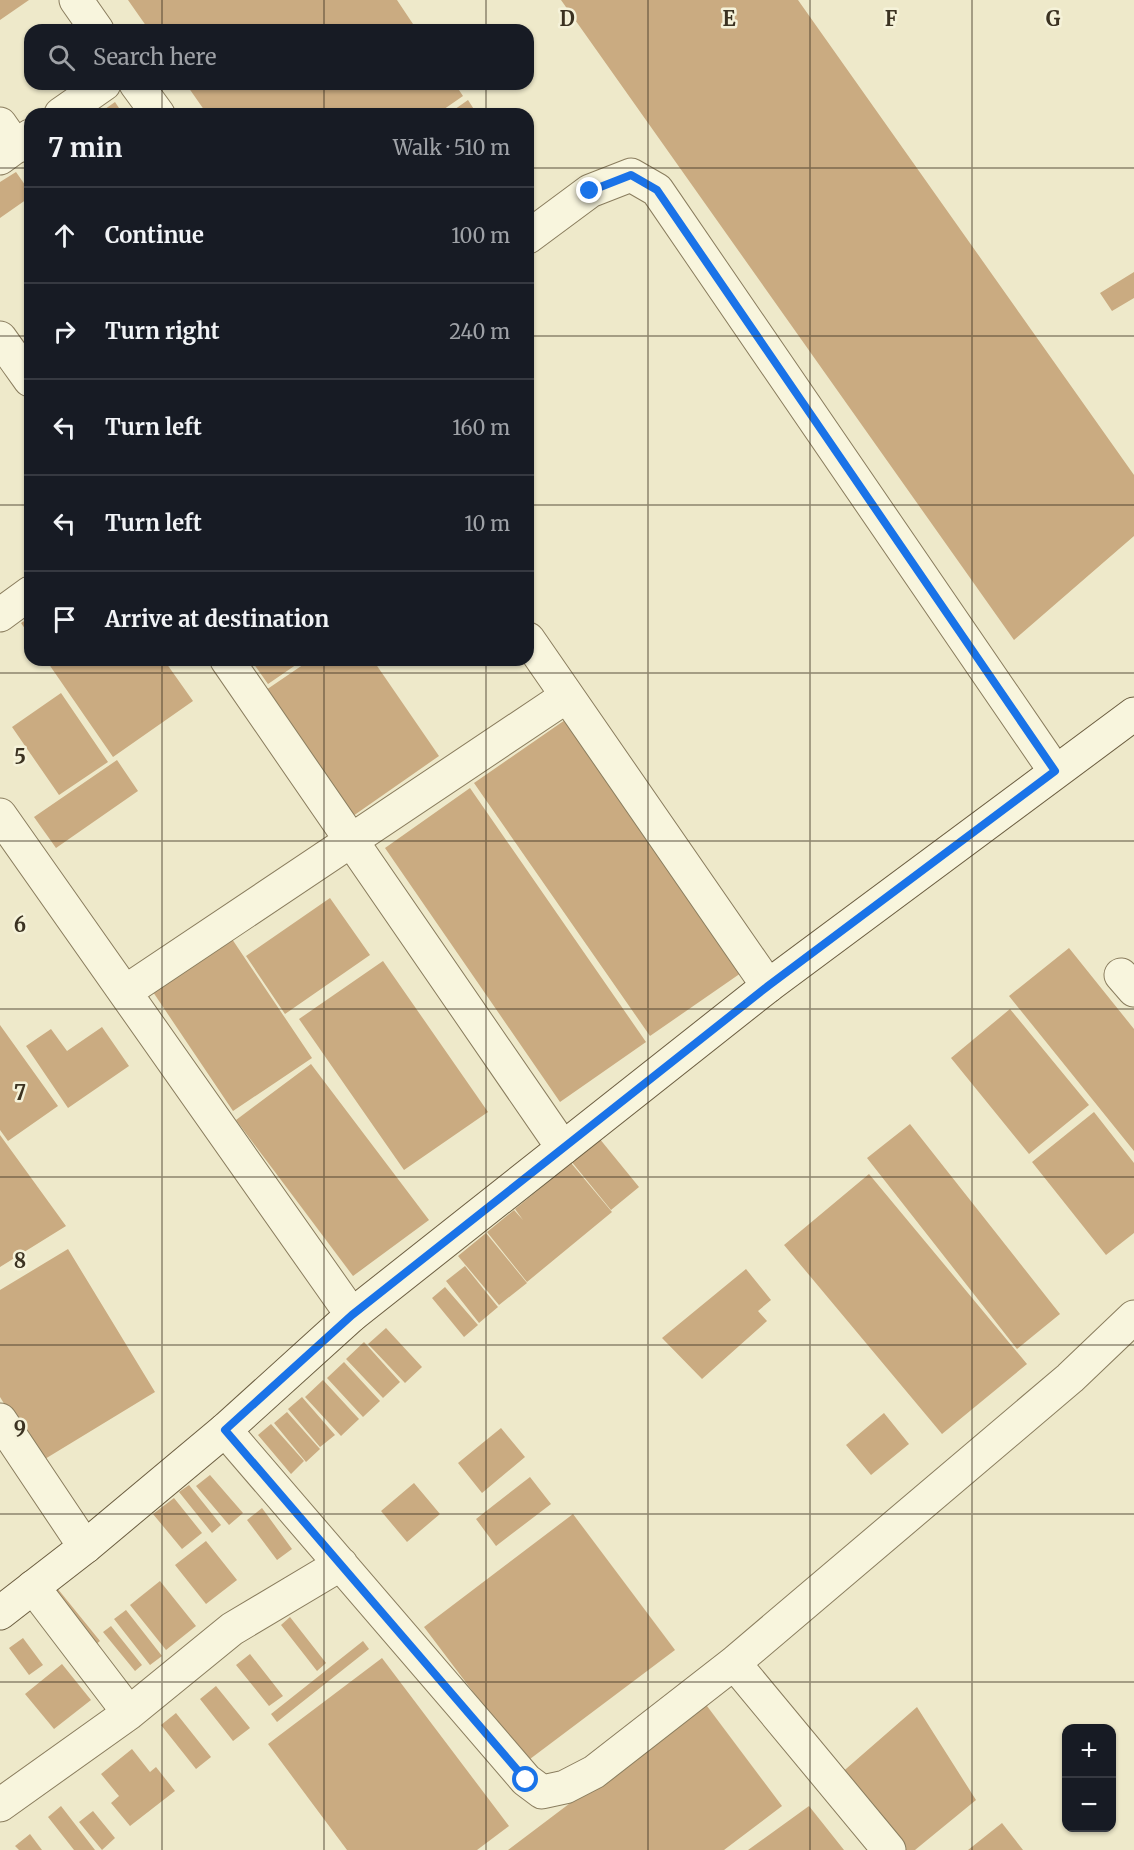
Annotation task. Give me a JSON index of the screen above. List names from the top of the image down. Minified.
{"page":{"search":"Search here","heading":["7 min","Walk · 510 m"],"list":[["Continue","100 m"],["Turn right","240 m"],["Turn left","160 m"],["Turn left","10 m"],"Arrive at destination"],"map_buttons":["+","−"]},"grid":{"columns":["D","E","F","G"],"rows":["5","6","7","8","9"]}}
